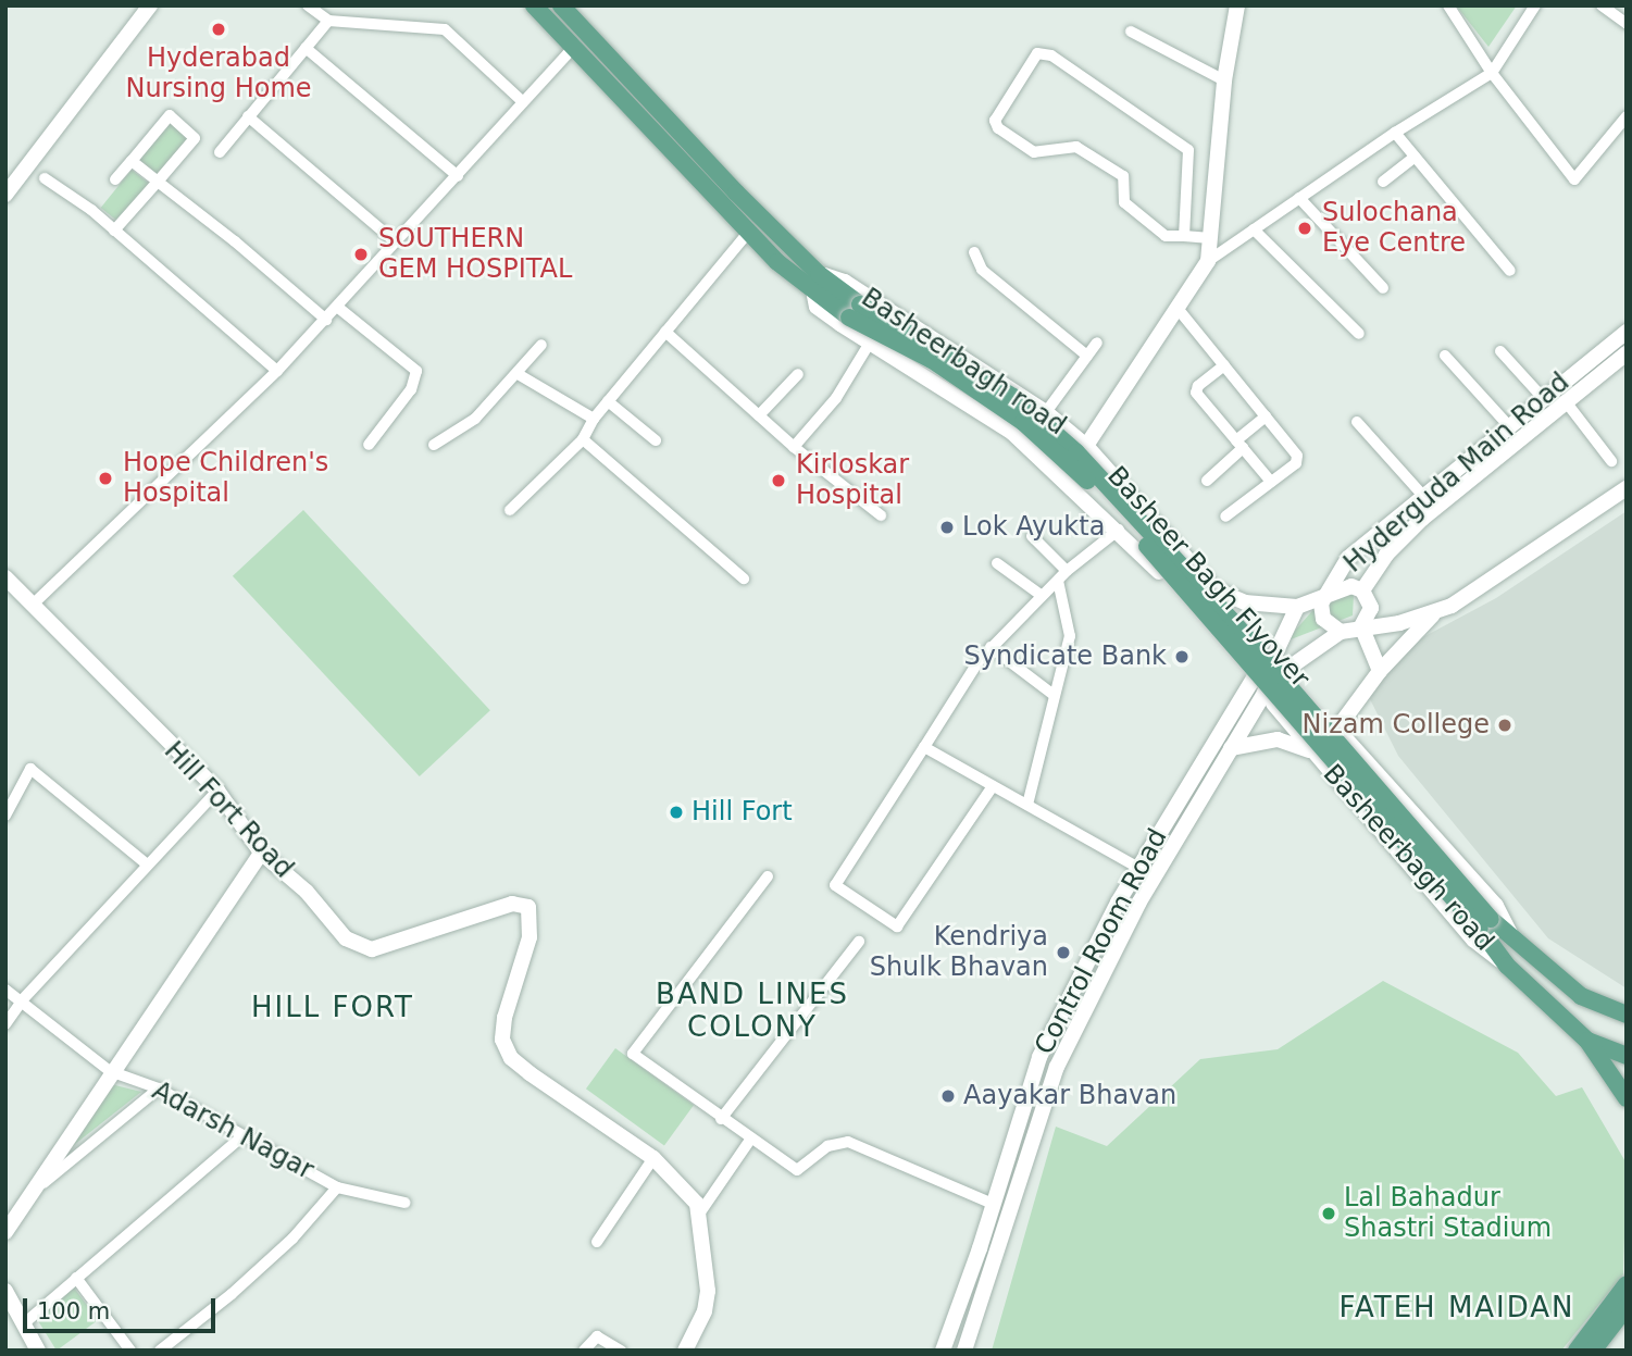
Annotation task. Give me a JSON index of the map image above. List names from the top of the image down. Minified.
{"streets":{"main road":["Basheerbagh road","Hyderguda Main Road","Basheer Bagh Flyover","Hill Fort Road","Control Room Road"],"street":["Adarsh Nagar"]},"crossings":[["Basheerbagh road","Basheer Bagh Flyover"],["Basheerbagh road","Control Room Road"],["Hyderguda Main Road","Control Room Road"]],"districts":["BAND LINES COLONY","HILL FORT","FATEH MAIDAN"],"places":["Hyderabad Nursing Home","Sulochana Eye Centre","SOUTHERN GEM HOSPITAL","Hope Children's Hospital","Kirloskar Hospital","Lok Ayukta","Syndicate Bank","Nizam College","Hill Fort","Kendriya Shulk Bhavan","Aayakar Bhavan","Lal Bahadur Shastri Stadium"],"scale_bar":"100 m"}
